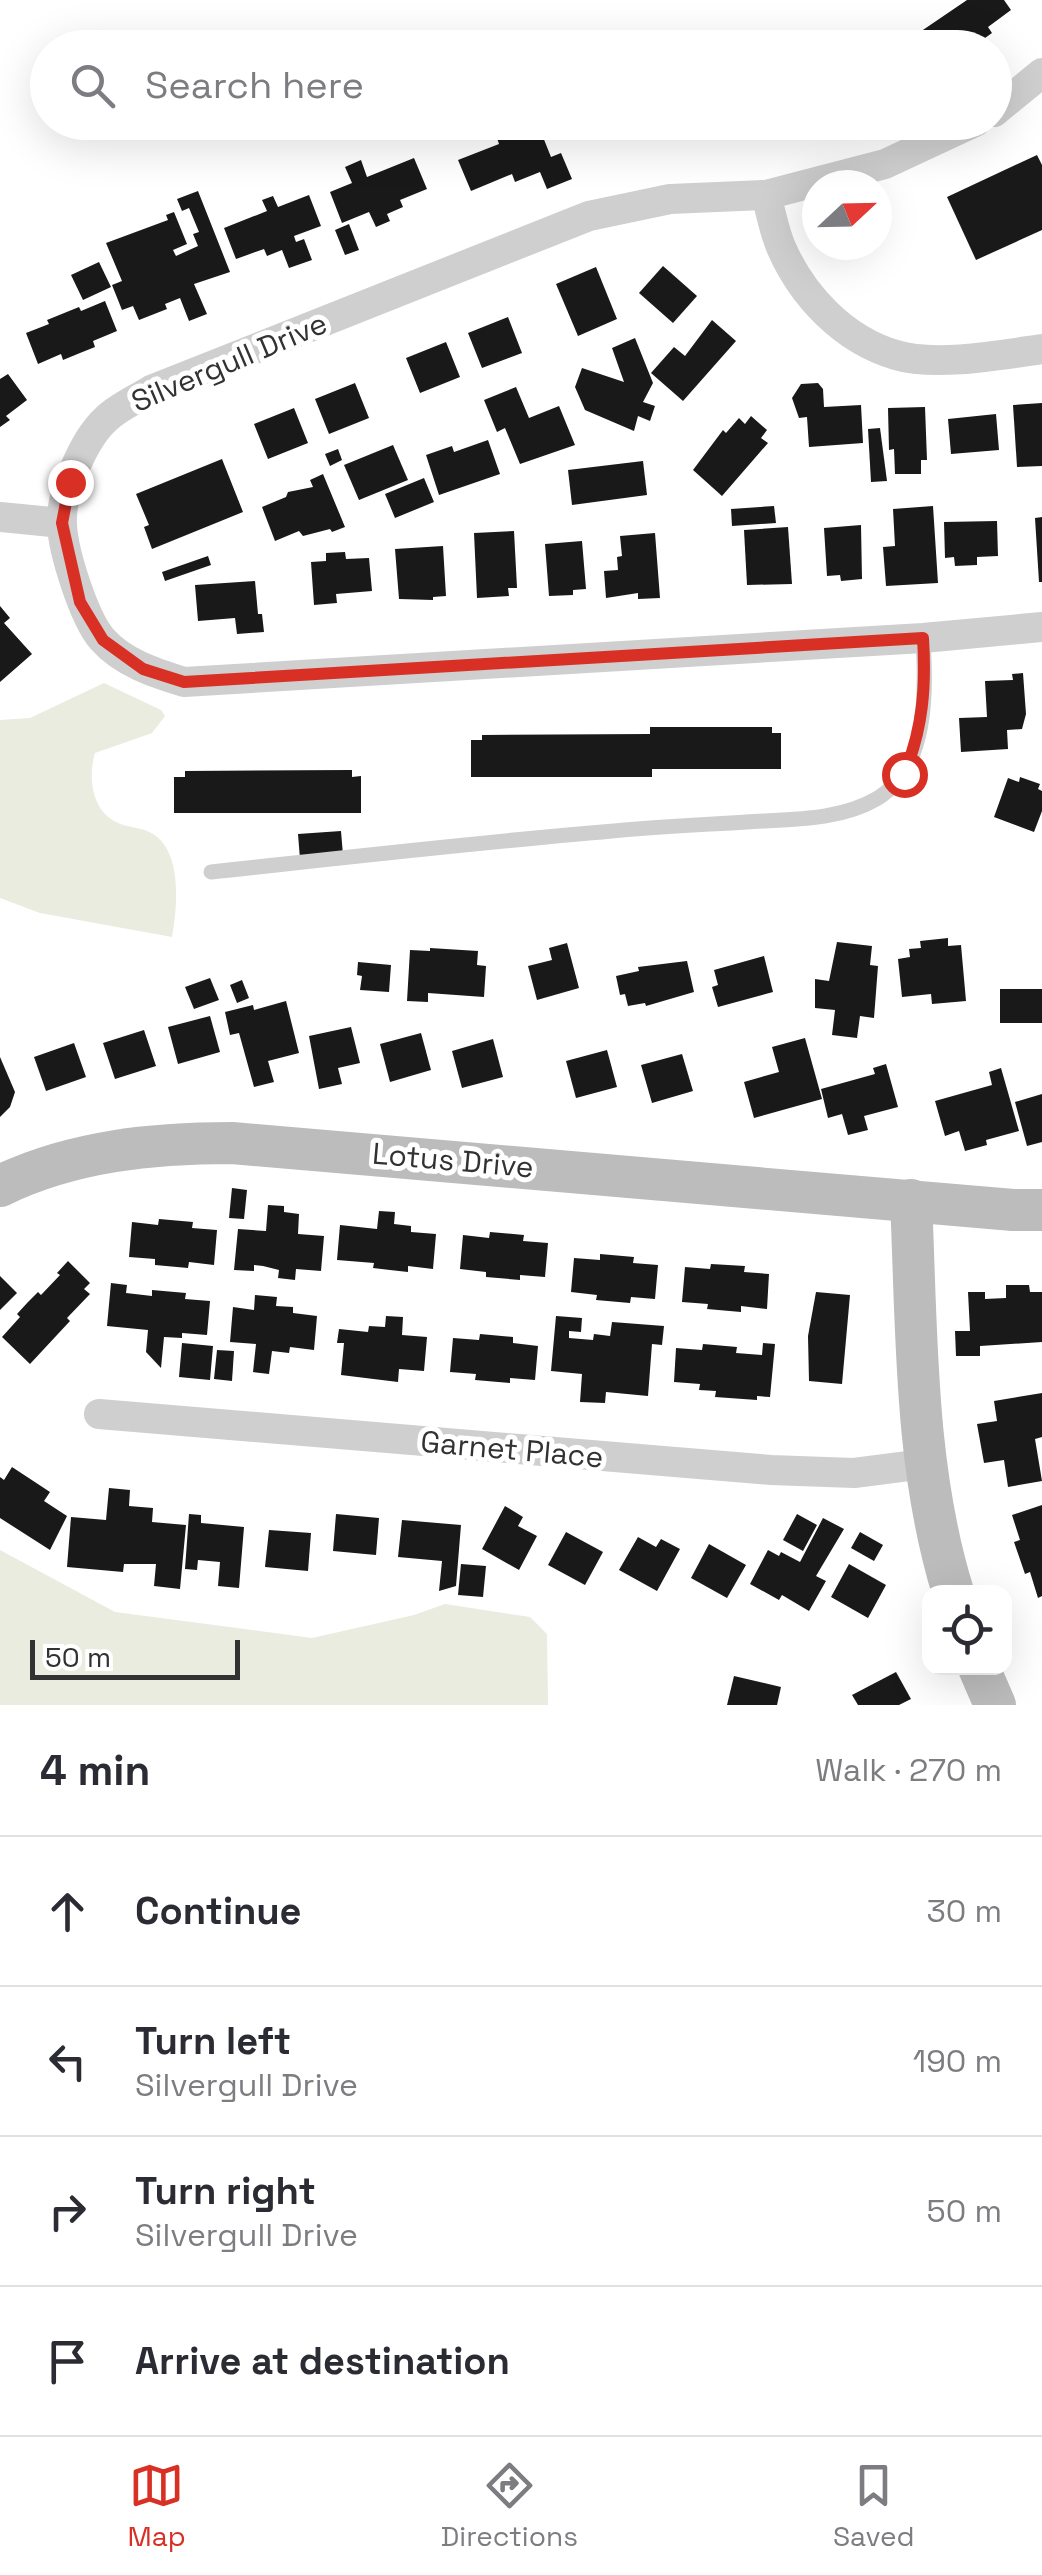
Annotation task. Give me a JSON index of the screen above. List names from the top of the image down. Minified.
{"streets":{"street":["Silvergull Drive","Lotus Drive","Garnet Place"]},"scale_bar":"50 m","north":"right","page":{"search":"Search here","scale":"50 m","heading":["4 min","Walk · 270 m"],"list":[["Continue","30 m"],["Turn left","Silvergull Drive","190 m"],["Turn right","Silvergull Drive","50 m"],"Arrive at destination"],"nav":["Map","Directions","Saved"]}}
